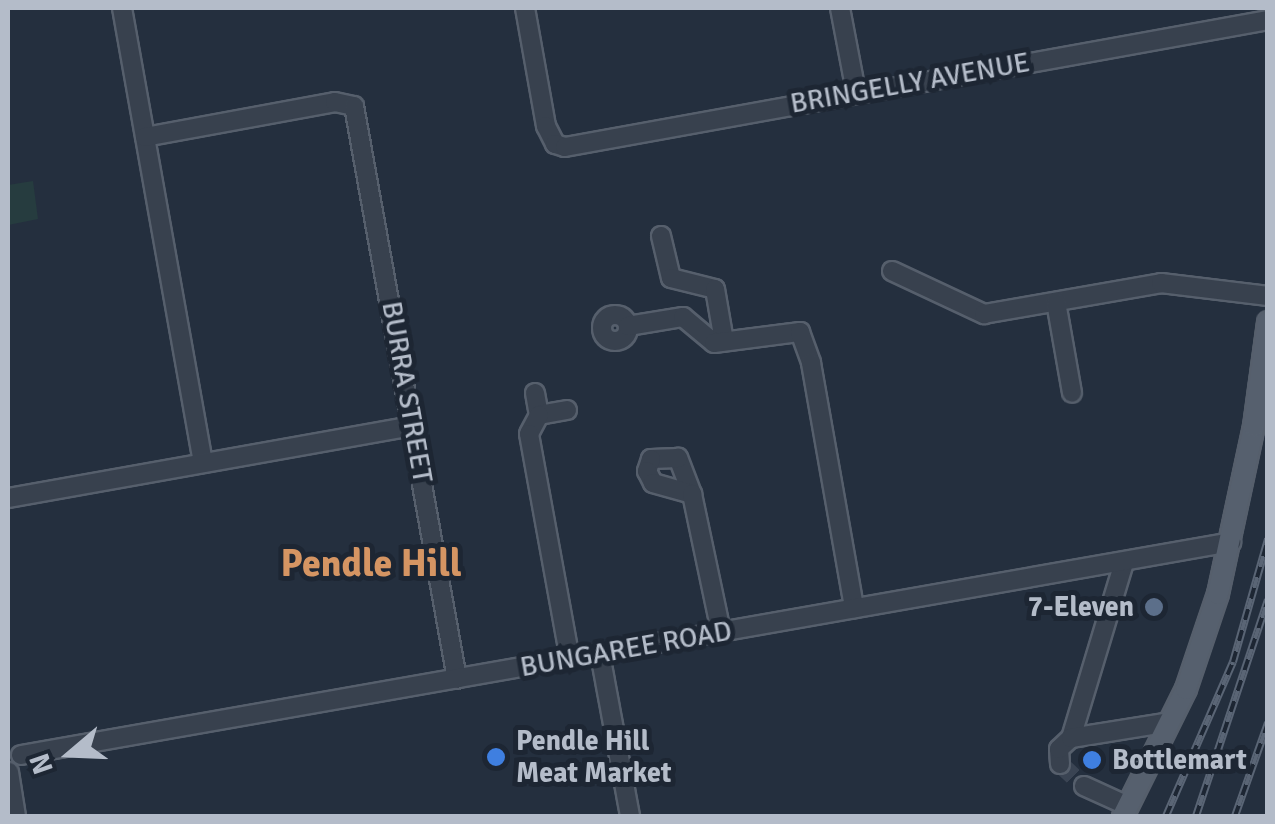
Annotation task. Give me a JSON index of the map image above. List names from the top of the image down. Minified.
{"streets":{"street":["BRINGELLY AVENUE","BURRA STREET","BUNGAREE ROAD"]},"crossings":[["BURRA STREET","BUNGAREE ROAD"]],"districts":["Pendle Hill"],"places":["7-Eleven","Pendle Hill Meat Market","Bottlemart"],"north":"left"}
